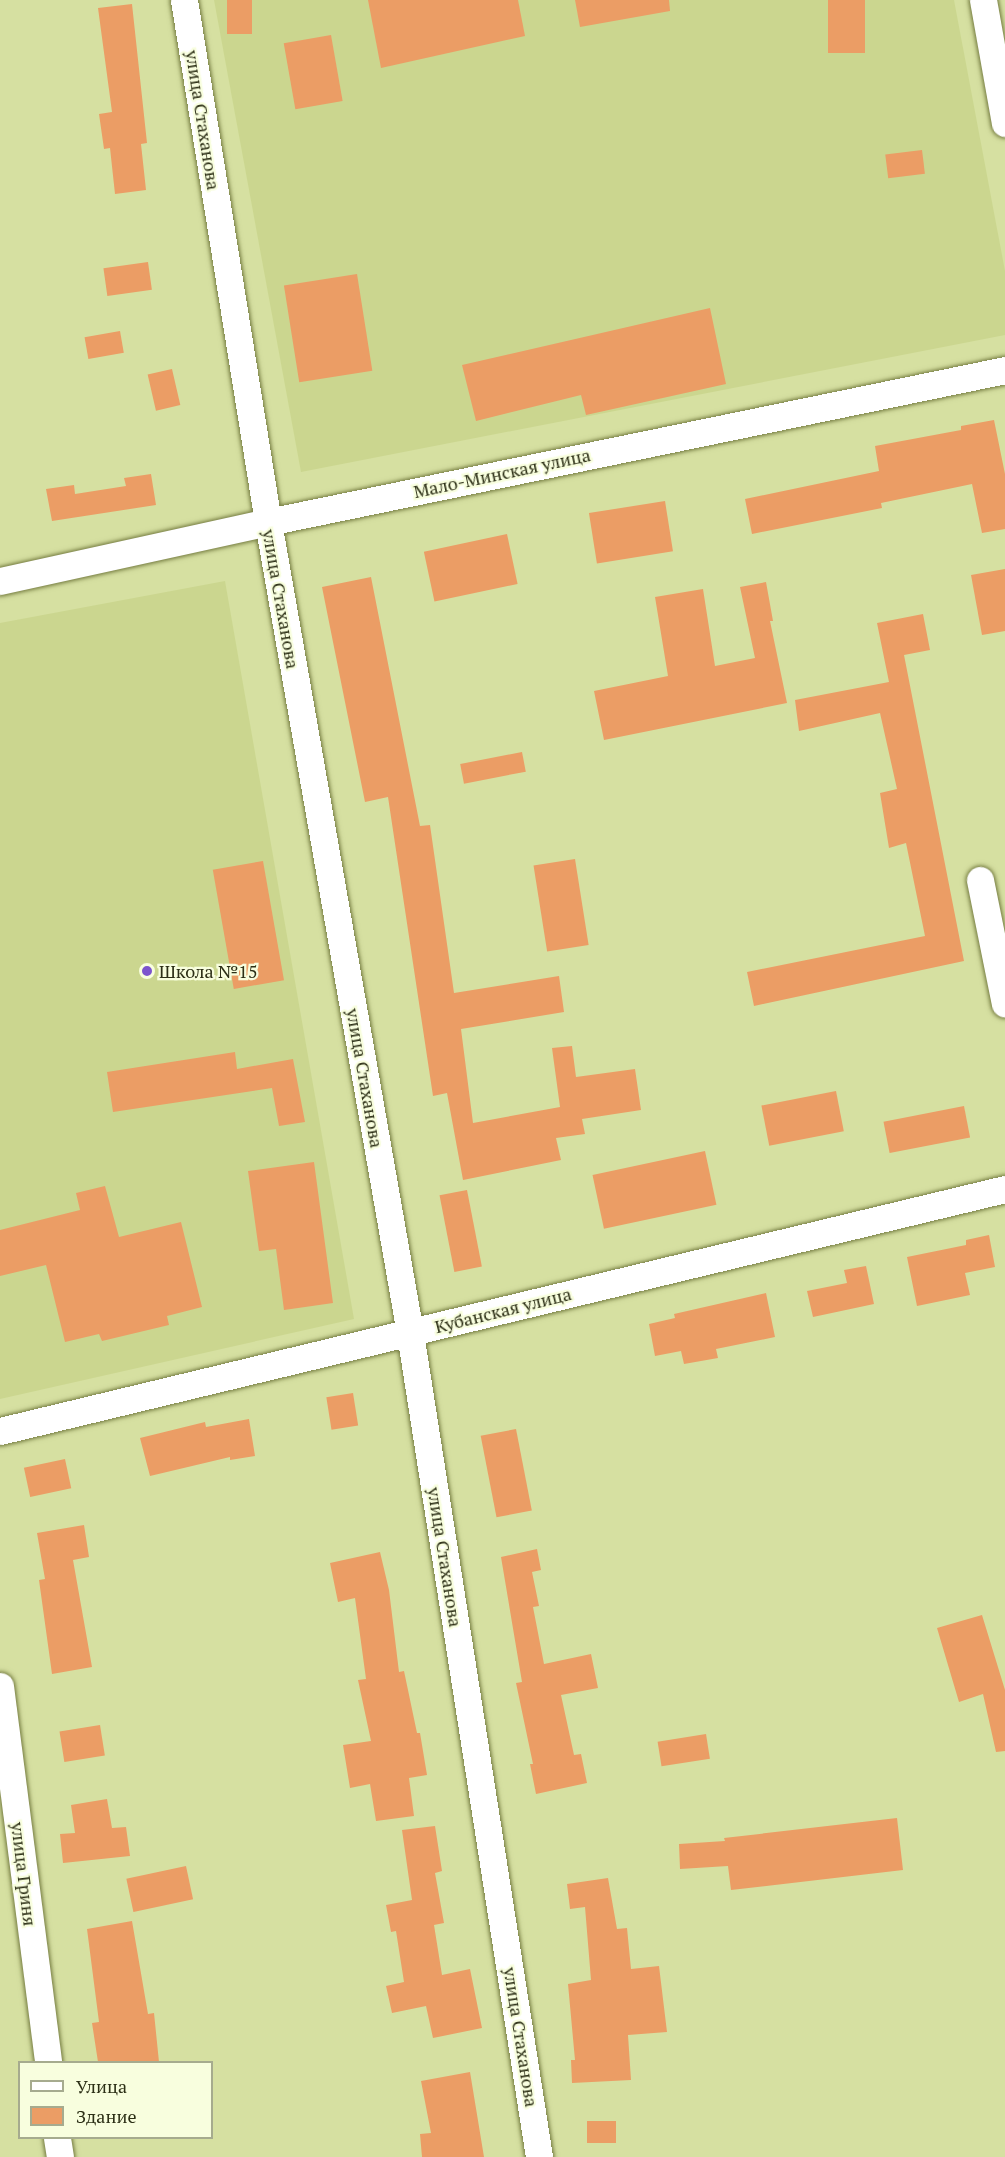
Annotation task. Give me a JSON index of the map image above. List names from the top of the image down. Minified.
{"streets":{"street":["улица Стаханова","Мало-Минская улица","Кубанская улица","улица Гриня"]},"crossings":[["улица Стаханова","Мало-Минская улица"],["улица Стаханова","Кубанская улица"]],"places":["Школа №15"],"legend":["Улица","Здание"]}
